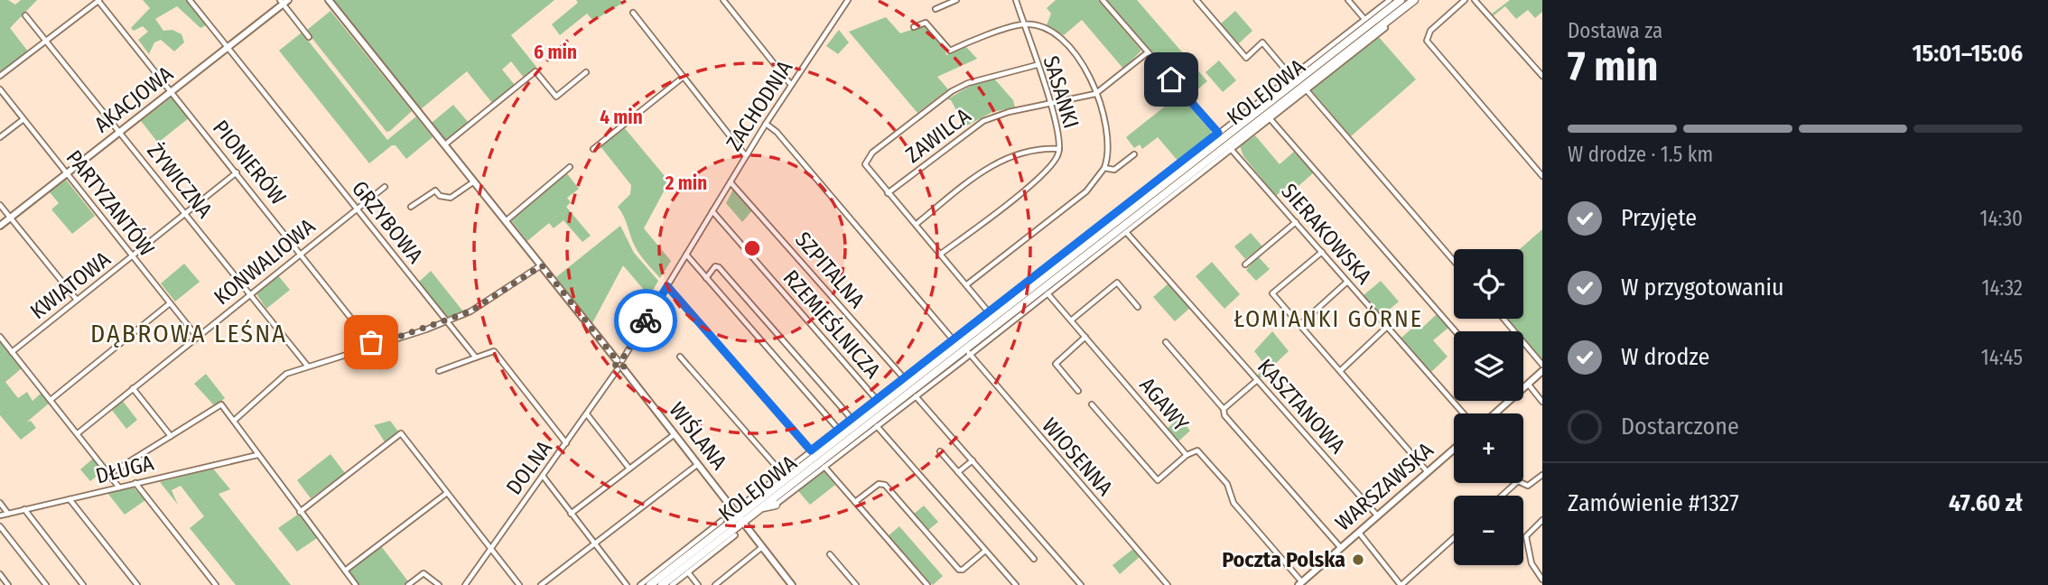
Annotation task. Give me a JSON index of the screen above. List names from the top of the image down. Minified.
{"streets":{"highway":["KOLEJOWA"],"street":["SASANKI","AKACJOWA","ZACHODNIA","ZAWILCA","PIONIERÓW","ŻYWICZNA","PARTYZANTÓW","GRZYBOWA","SIERAKOWSKA","KONWALIOWA","SZPITALNA","KWIATOWA","RZEMIEŚLNICZA","AGAWY","KASZTANOWA","WIŚLANA","WIOSENNA","DOLNA","DŁUGA","WARSZAWSKA"]},"crossings":[["SASANKI","ZAWILCA"],["KOLEJOWA","SIERAKOWSKA"],["KOLEJOWA","SZPITALNA"],["KOLEJOWA","RZEMIEŚLNICZA"],["KOLEJOWA","AGAWY"],["KOLEJOWA","KASZTANOWA"],["KOLEJOWA","WIŚLANA"],["KOLEJOWA","WIOSENNA"],["AKACJOWA","PIONIERÓW"],["AKACJOWA","ŻYWICZNA"],["AKACJOWA","PARTYZANTÓW"],["AKACJOWA","GRZYBOWA"],["ZACHODNIA","SZPITALNA"],["ZACHODNIA","RZEMIEŚLNICZA"],["PIONIERÓW","KONWALIOWA"],["PIONIERÓW","KWIATOWA"],["ŻYWICZNA","KONWALIOWA"],["ŻYWICZNA","KWIATOWA"],["PARTYZANTÓW","KONWALIOWA"],["PARTYZANTÓW","KWIATOWA"],["GRZYBOWA","KONWALIOWA"],["AGAWY","WARSZAWSKA"],["KASZTANOWA","WARSZAWSKA"],["WIŚLANA","DOLNA"]],"districts":["ŁOMIANKI GÓRNE","DĄBROWA LEŚNA"],"places":["Poczta Polska"],"page":{"heading":["7 min","Dostawa za","15:01–15:06"],"panel":["Zamówienie #1327","47.60 zł"],"bar":"W drodze · 1.5 km","list":[["Przyjęte","14:30"],["W przygotowaniu","14:32"],["W drodze","14:45"],"Dostarczone"],"map_buttons":["+","−"]},"rings":["6 min","4 min","2 min"]}
